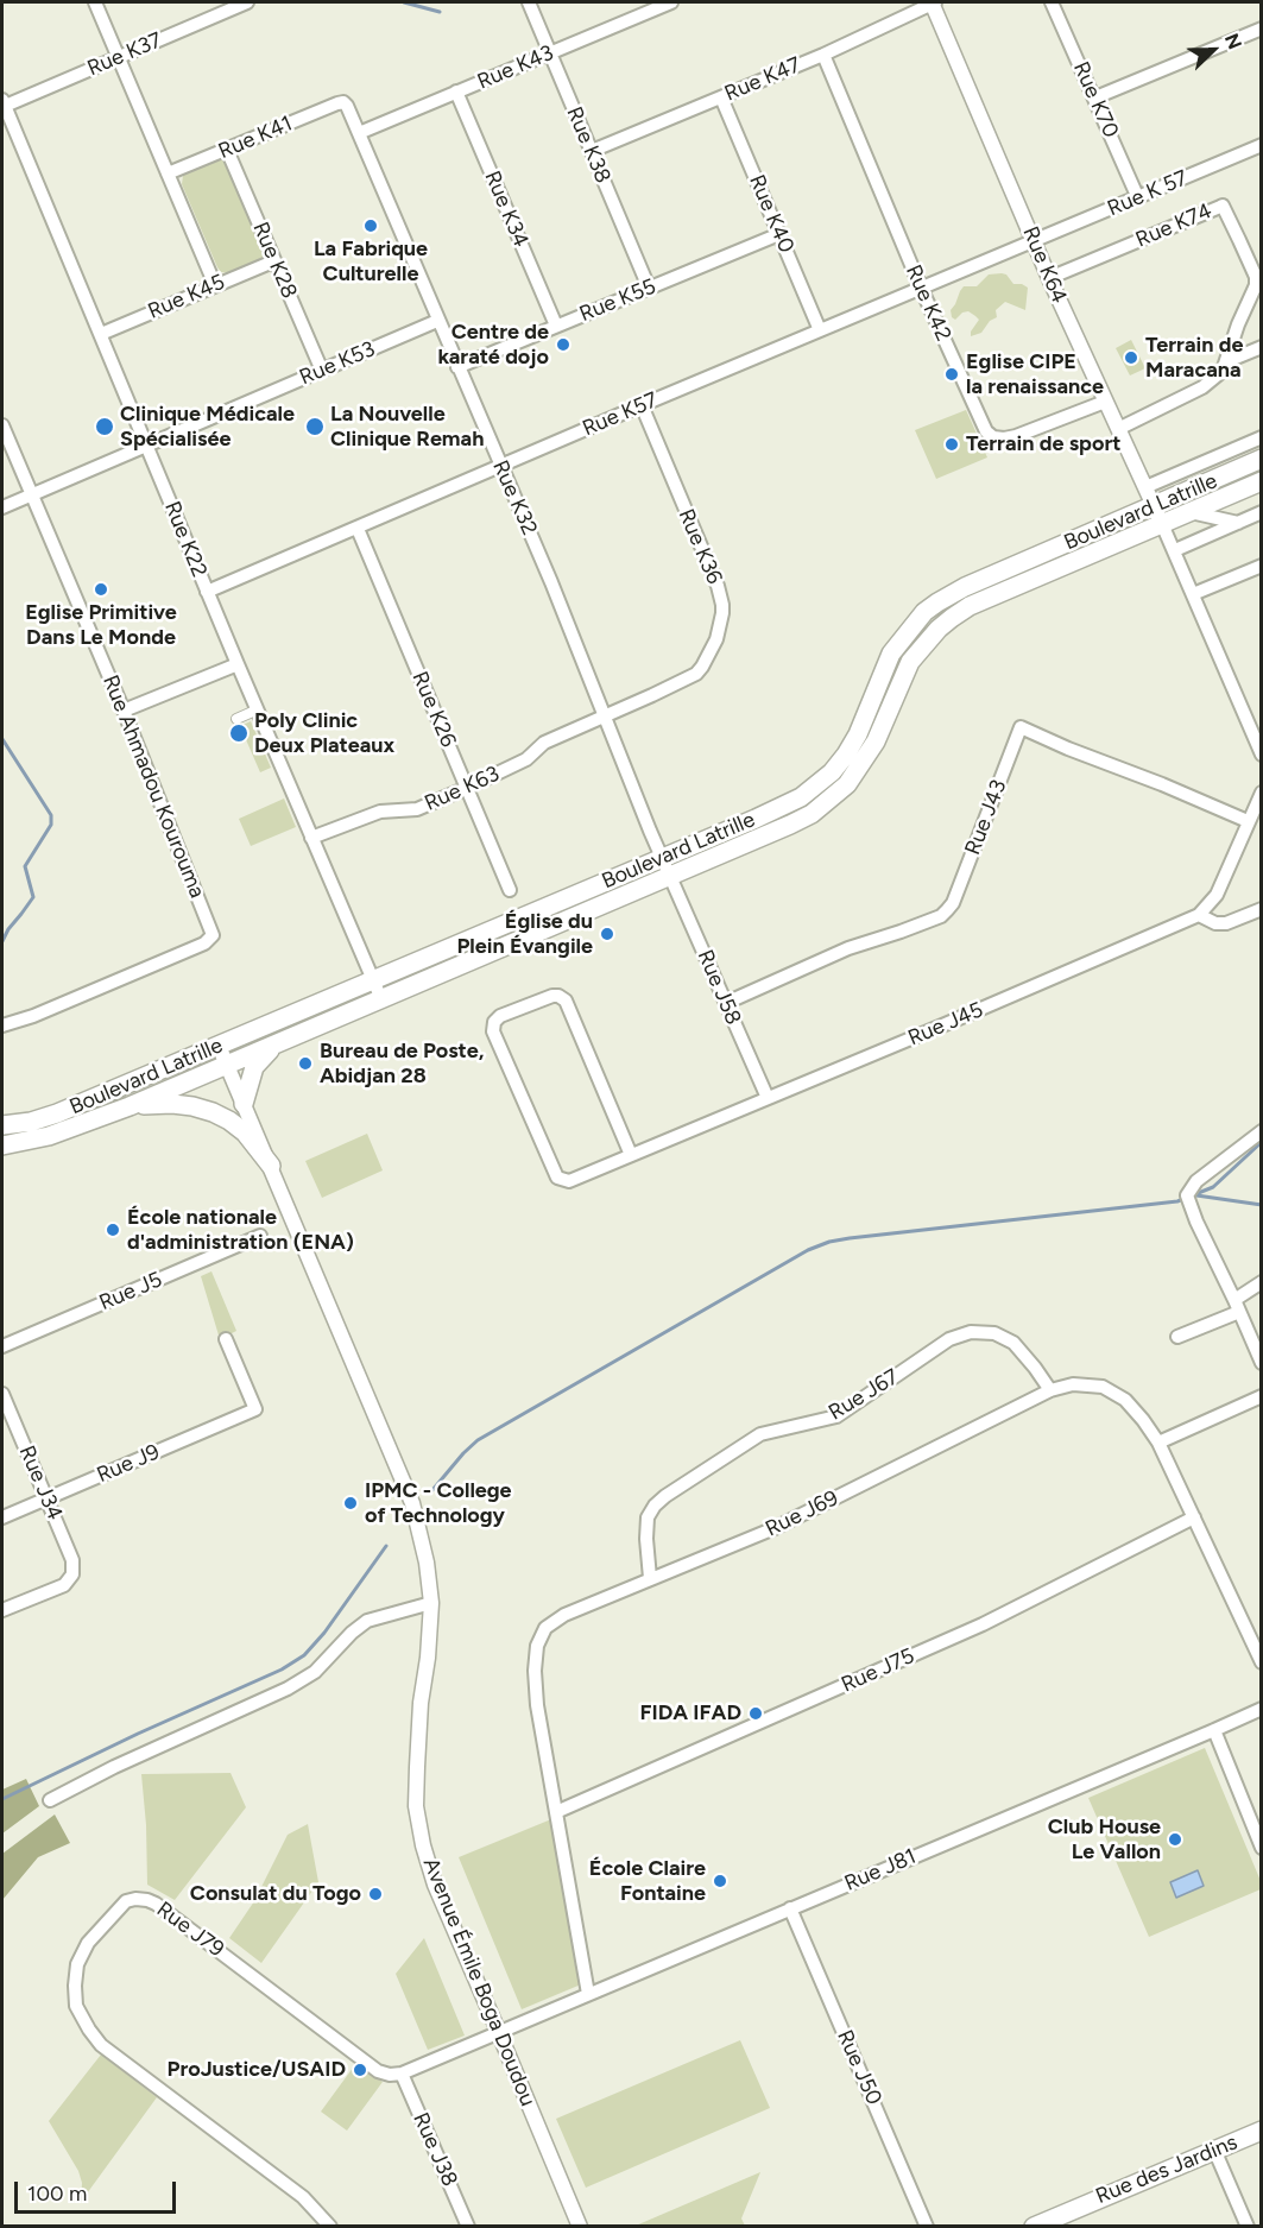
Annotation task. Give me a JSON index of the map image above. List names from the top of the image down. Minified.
{"streets":{"main road":["Boulevard Latrille","Rue des Jardins"],"street":["Rue K37","Rue K43","Rue K47","Rue K70","Rue K41","Rue K38","Rue K 57","Rue K34","Rue K40","Rue K74","Rue K28","Rue K64","Rue K45","Rue K55","Rue K42","Rue K53","Rue K57","Rue K32","Rue K22","Rue K36","Rue K26","Rue Ahmadou Kourouma","Rue K63","Rue J43","Rue J58","Rue J45","Rue J5","Rue J67","Rue J9","Rue J34","Rue J69","Rue J75","Rue J81","Rue J79","Avenue Émile Boga Doudou","Rue J50","Rue J38"]},"crossings":[["Rue K37","Rue K22"],["Rue K43","Rue K38"],["Rue K43","Rue K34"],["Rue K43","Rue K32"],["Rue K47","Rue K38"],["Rue K47","Rue K40"],["Rue K47","Rue K64"],["Rue K47","Rue K42"],["Rue K70","Rue K 57"],["Rue K41","Rue K28"],["Rue K41","Rue K32"],["Rue K38","Rue K55"],["Rue K 57","Rue K64"],["Rue K 57","Rue K57"],["Rue K34","Rue K55"],["Rue K40","Rue K55"],["Rue K40","Rue K57"],["Rue K74","Rue K64"],["Rue K28","Rue K45"],["Rue K28","Rue K53"],["Rue K64","Rue K42"],["Rue K64","Rue K57"],["Rue K64","Boulevard Latrille"],["Rue K45","Rue K22"],["Rue K55","Rue K32"],["Rue K42","Rue K57"],["Rue K53","Rue K32"],["Rue K53","Rue K22"],["Rue K53","Rue Ahmadou Kourouma"],["Rue K57","Rue K32"],["Rue K57","Rue K22"],["Rue K57","Rue K36"],["Rue K57","Rue K26"],["Rue K32","Boulevard Latrille"],["Rue K32","Rue K36"],["Rue K32","Rue K63"],["Rue K32","Rue J58"],["Boulevard Latrille","Rue K22"],["Boulevard Latrille","Rue J58"],["Boulevard Latrille","Avenue Émile Boga Doudou"],["Rue K22","Rue K63"],["Rue K36","Rue K63"],["Rue K26","Rue K63"],["Rue J43","Rue J58"],["Rue J58","Rue J45"],["Rue J67","Rue J69"],["Rue J9","Rue J34"],["Rue J69","Rue J75"],["Rue J69","Rue J81"],["Rue J81","Avenue Émile Boga Doudou"],["Rue J81","Rue J50"],["Rue J79","Rue J38"]],"places":["La Fabrique Culturelle","Centre de karaté dojo","Terrain de Maracana","Eglise CIPE la renaissance","Clinique Médicale Spécialisée","La Nouvelle Clinique Remah","Terrain de sport","Eglise Primitive Dans Le Monde","Poly Clinic Deux Plateaux","Église du Plein Évangile","Bureau de Poste, Abidjan 28","École nationale d'administration (ENA)","IPMC - College of Technology","FIDA IFAD","Club House Le Vallon","École Claire Fontaine","Consulat du Togo","ProJustice/USAID"],"scale_bar":"100 m","north":"top right"}
